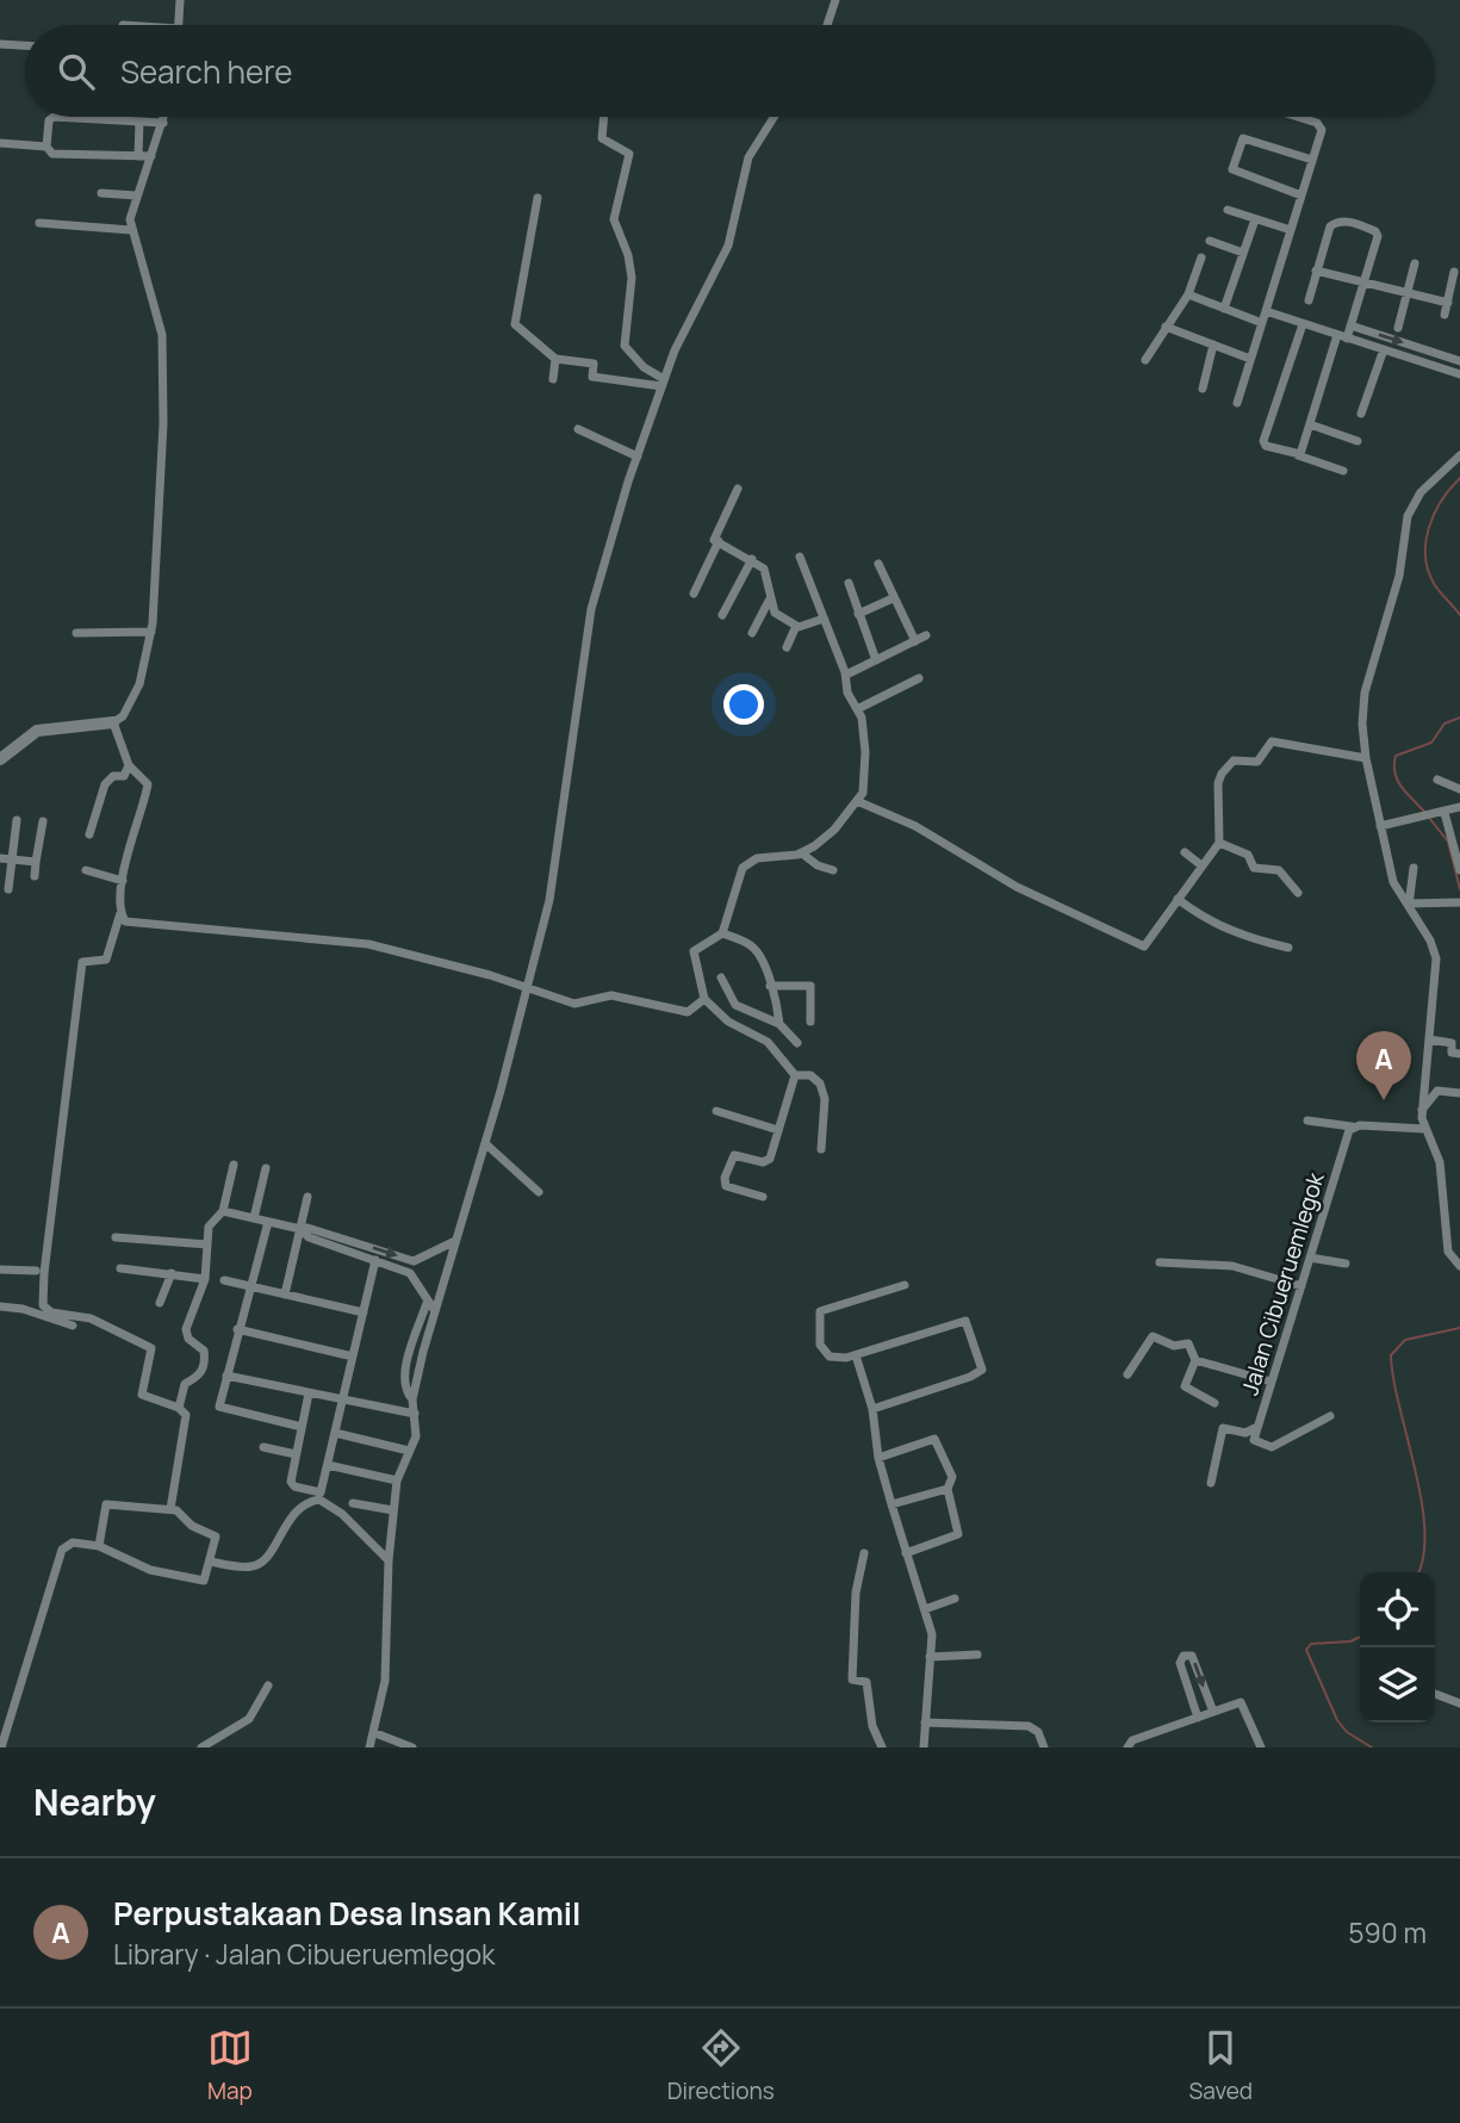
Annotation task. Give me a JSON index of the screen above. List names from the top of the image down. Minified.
{"streets":{"street":["Jalan Cibueruemlegok"]},"page":{"search":"Search here","pins":"A","heading":"Nearby","list":[{"mark":"A","name":"Perpustakaan Desa Insan Kamil","note":"Library · Jalan Cibueruemlegok","value":"590 m"}],"nav":["Map","Directions","Saved"]}}
